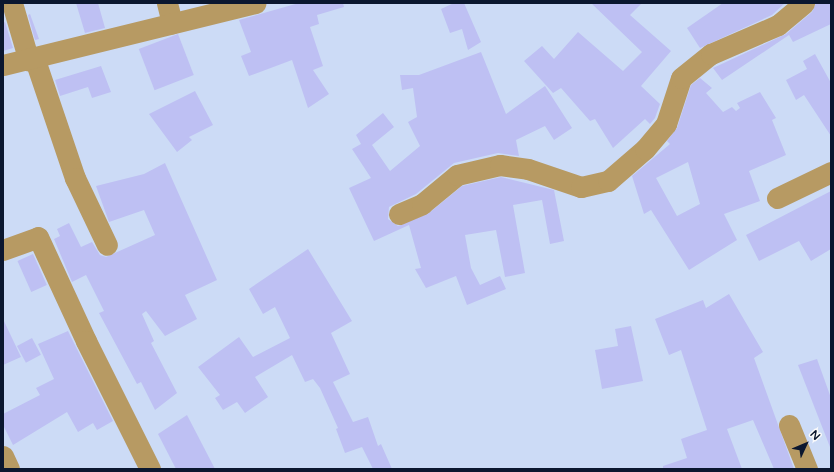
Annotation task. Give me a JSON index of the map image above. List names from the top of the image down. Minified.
{"north":"top right"}
